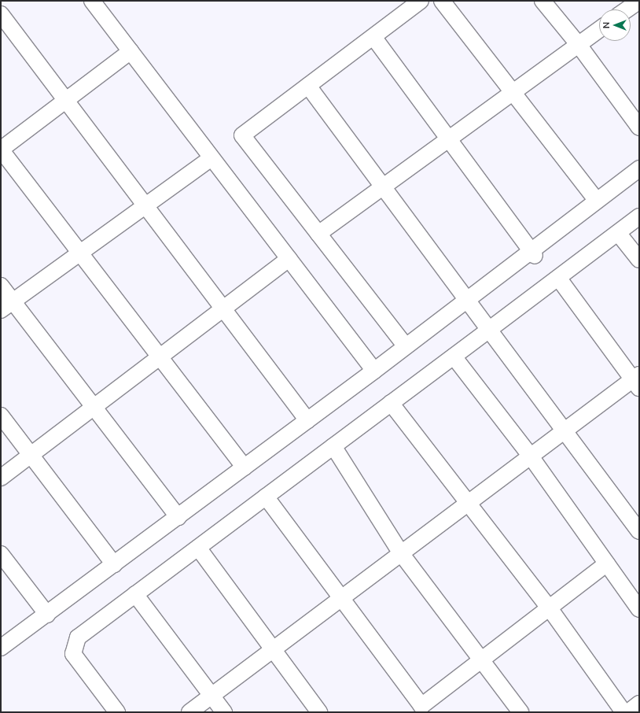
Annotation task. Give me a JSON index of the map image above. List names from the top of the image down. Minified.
{"north":"left"}
